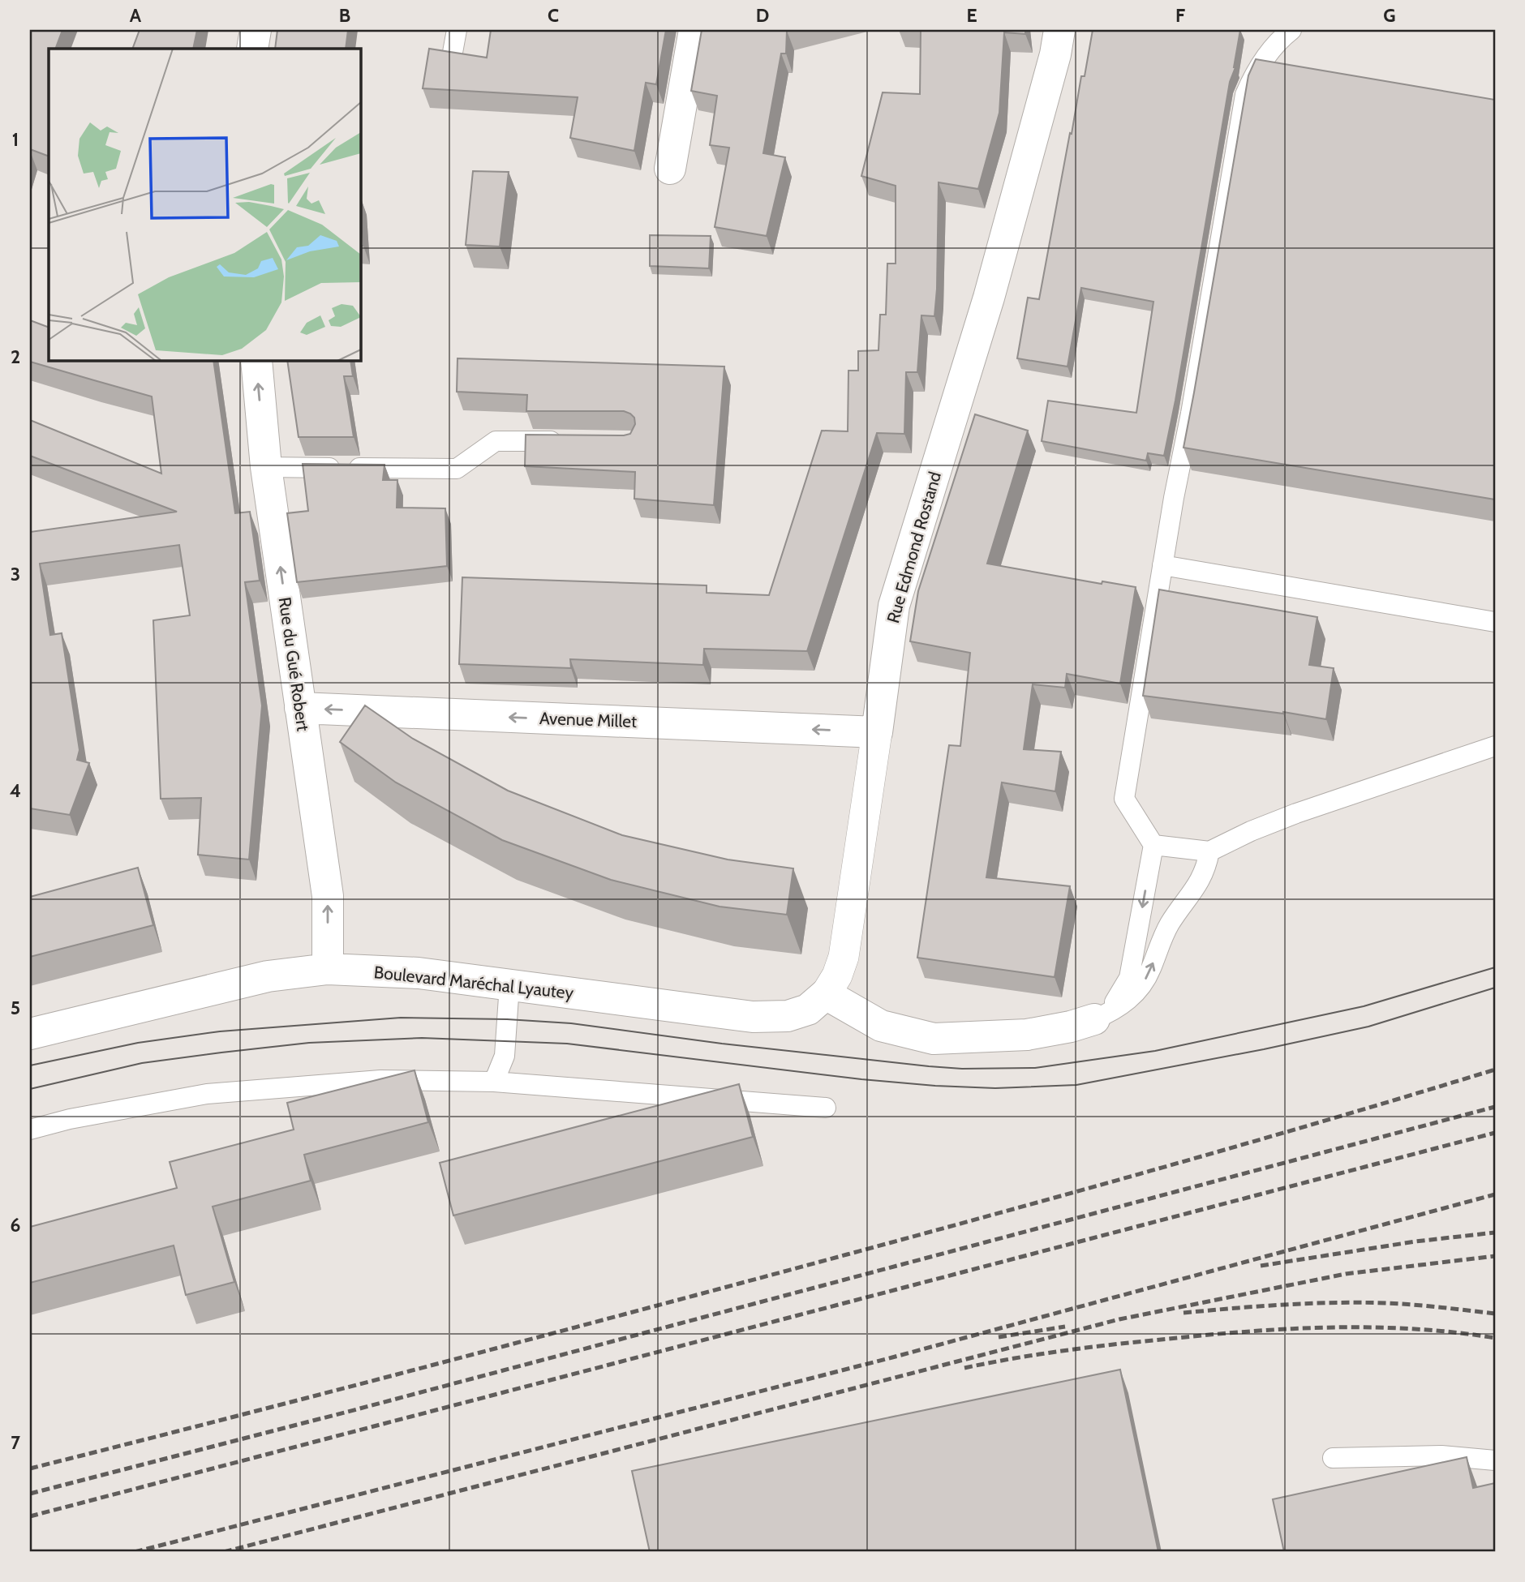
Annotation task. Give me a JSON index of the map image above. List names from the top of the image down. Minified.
{"streets":{"street":["Rue Edmond Rostand","Rue du Gué Robert","Avenue Millet","Boulevard Maréchal Lyautey"]},"crossings":[["Rue Edmond Rostand","Avenue Millet"],["Rue Edmond Rostand","Boulevard Maréchal Lyautey"],["Rue du Gué Robert","Avenue Millet"],["Rue du Gué Robert","Boulevard Maréchal Lyautey"]],"one_way":["Rue du Gué Robert","Avenue Millet"],"grid":{"columns":["A","B","C","D","E","F","G"],"rows":["1","2","3","4","5","6","7"]}}
